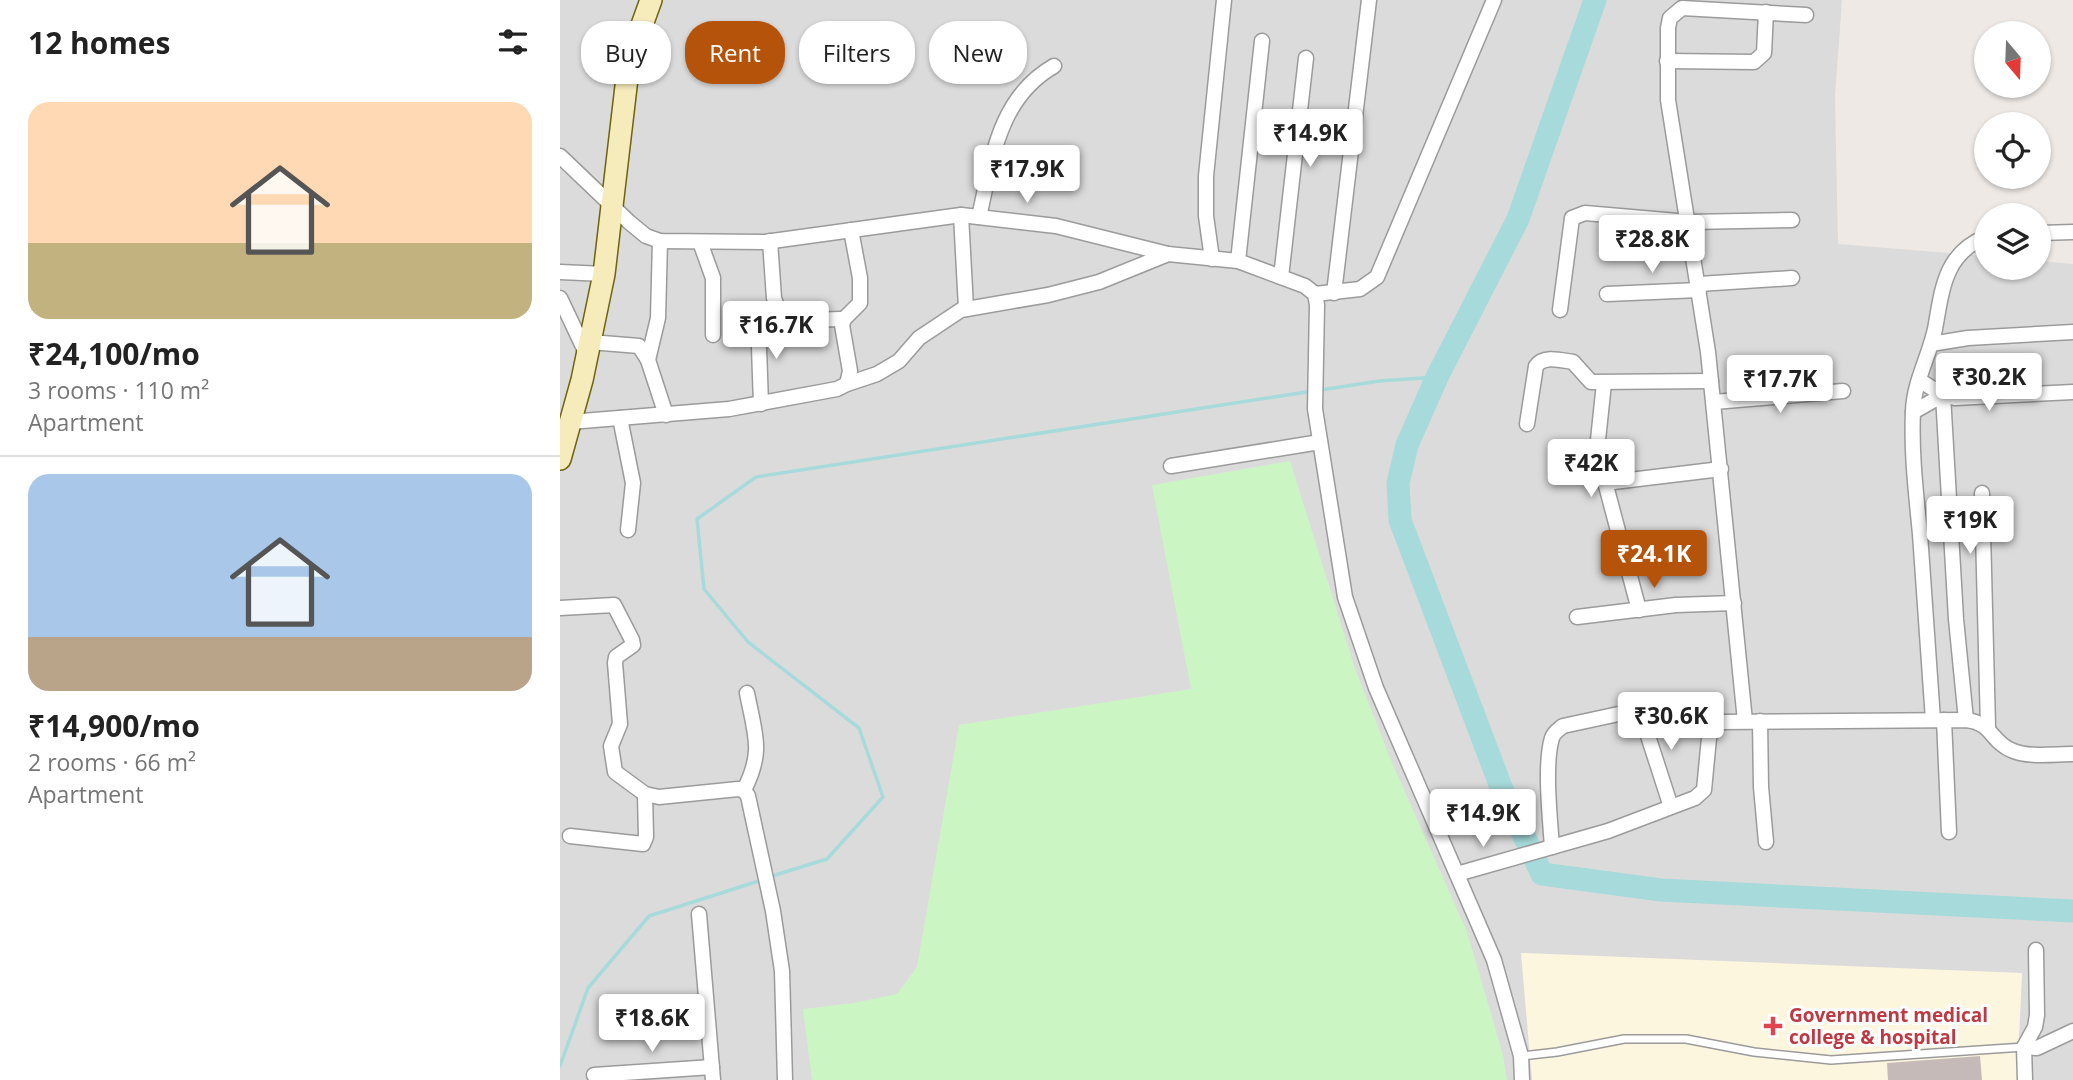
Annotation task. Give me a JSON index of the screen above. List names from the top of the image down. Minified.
{"places":{"health":["Government medical college & hospital"]},"north":"bottom","page":{"heading":"12 homes","chip":["Buy","Rent","Filters","New"],"list":[{"name":"₹24,100/mo","note":"3 rooms · 110 m² · Apartment"},{"name":"₹14,900/mo","note":"2 rooms · 66 m² · Apartment"}],"price":["₹14.9K","₹17.9K","₹28.8K","₹16.7K","₹30.2K","₹17.7K","₹42K","₹19K","₹24.1K","₹30.6K","₹14.9K","₹18.6K"]}}
